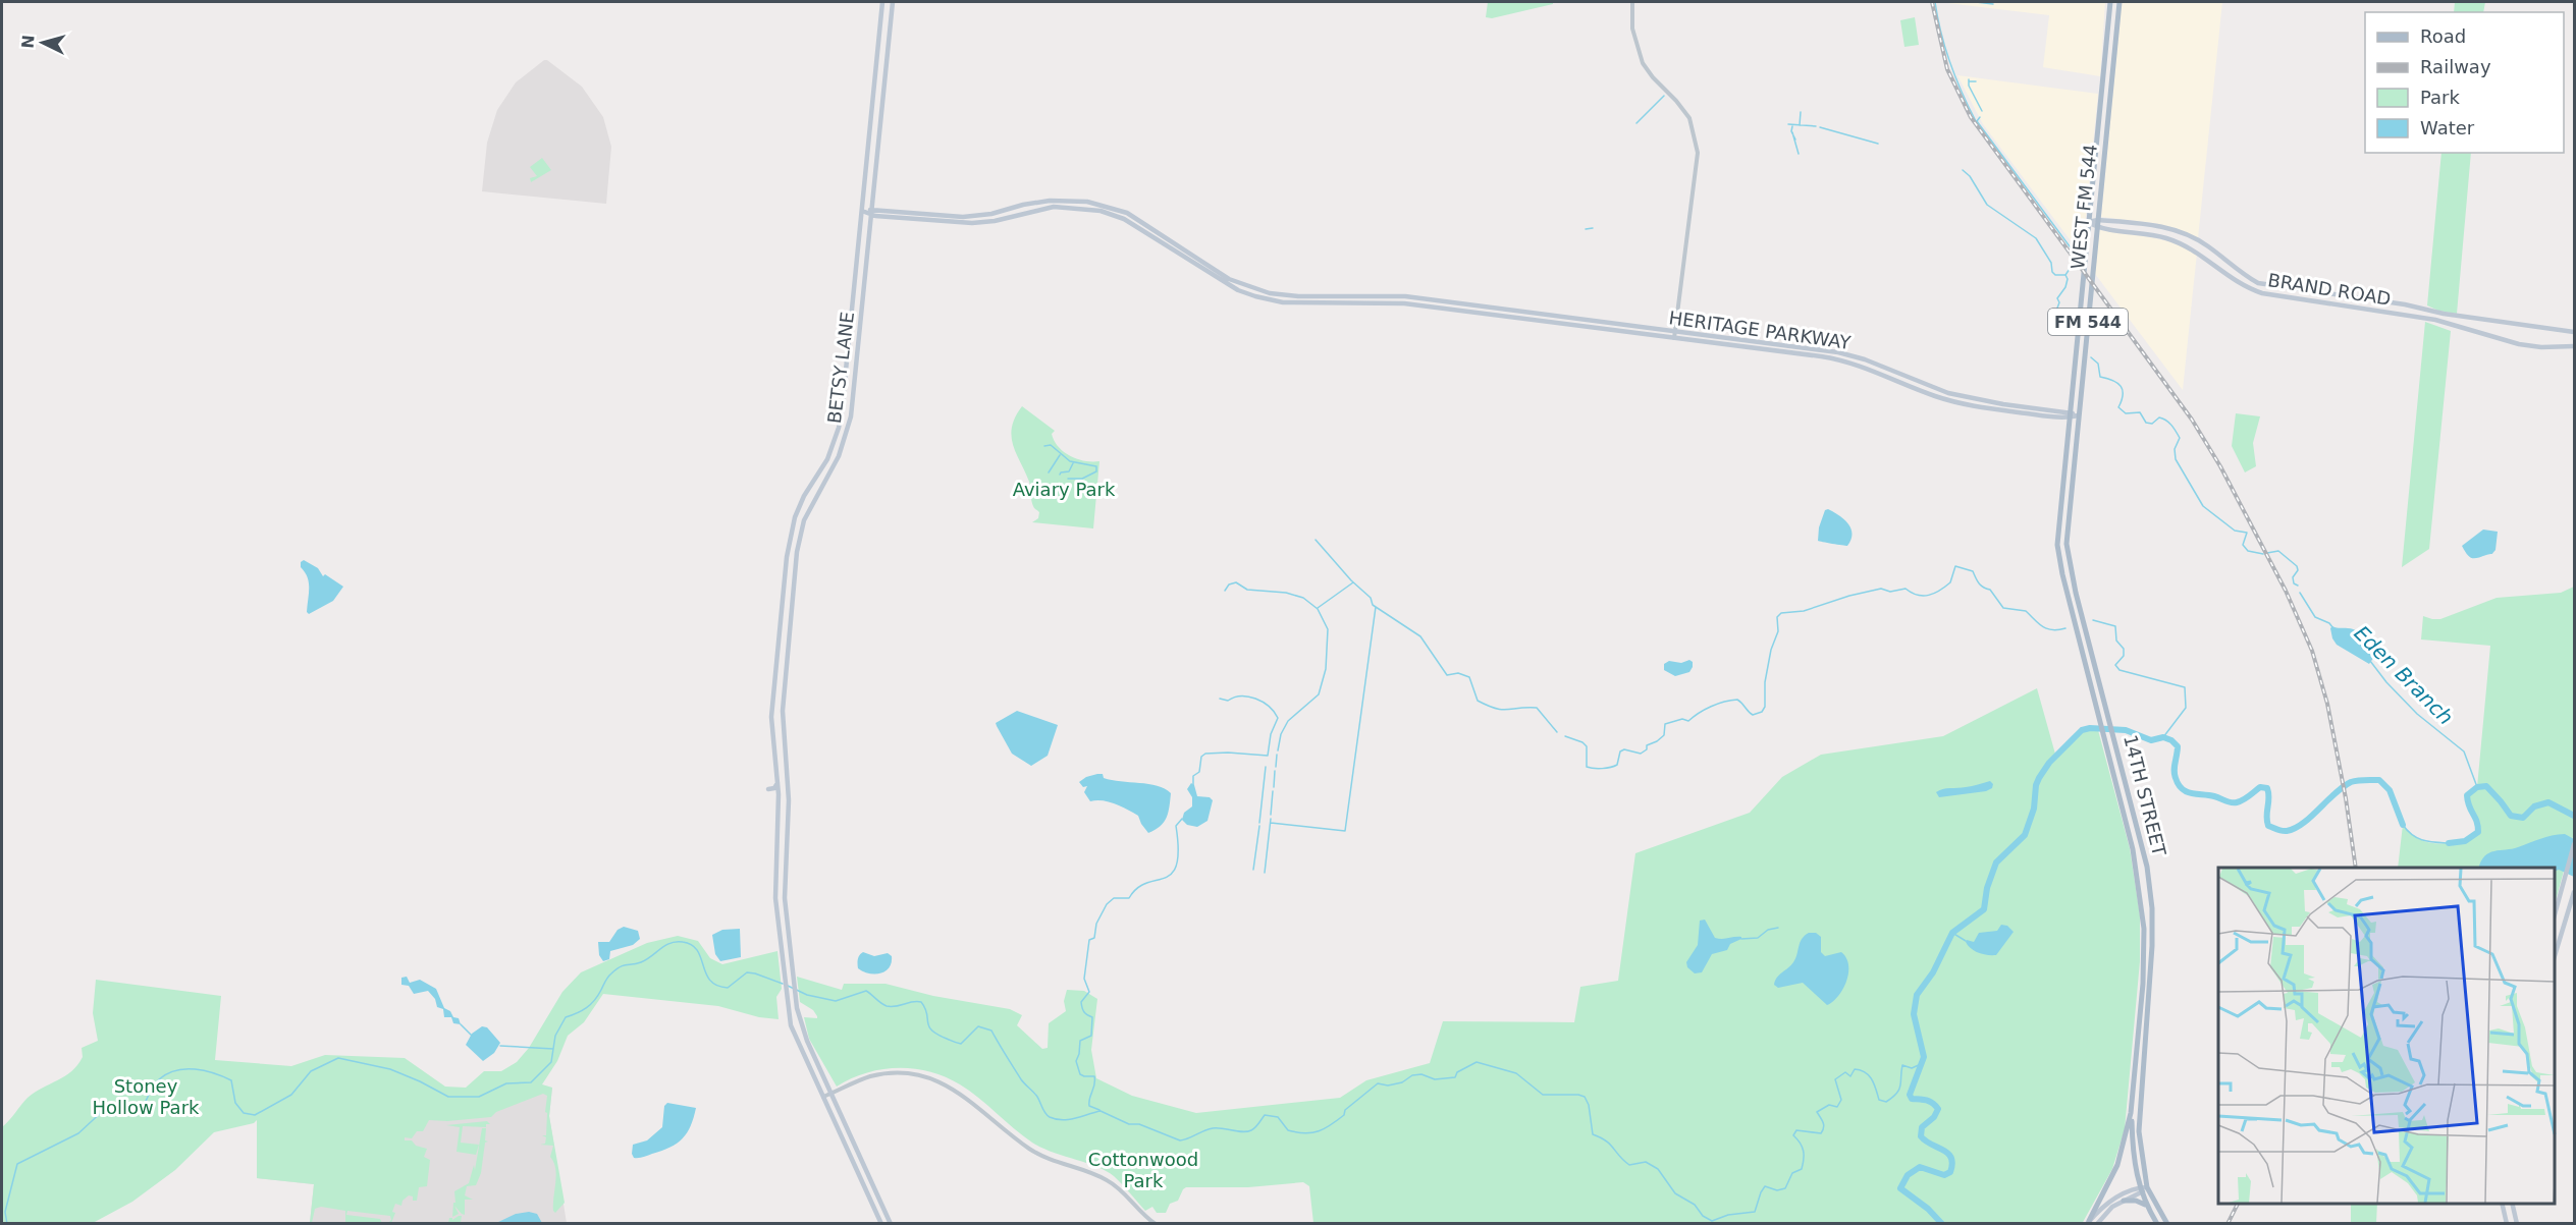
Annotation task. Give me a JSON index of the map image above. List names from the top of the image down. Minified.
{"streets":{"main road":["WEST FM 544","BRAND ROAD","FM 544","HERITAGE PARKWAY","BETSY LANE","14TH STREET"]},"crossings":[["WEST FM 544","BRAND ROAD"],["WEST FM 544","HERITAGE PARKWAY"],["WEST FM 544","14TH STREET"],["HERITAGE PARKWAY","BETSY LANE"],["HERITAGE PARKWAY","14TH STREET"]],"water":["Eden Branch"],"parks":["Aviary Park","Stoney Hollow Park","Cottonwood Park"],"legend":["Road","Railway","Park","Water"],"north":"left"}
